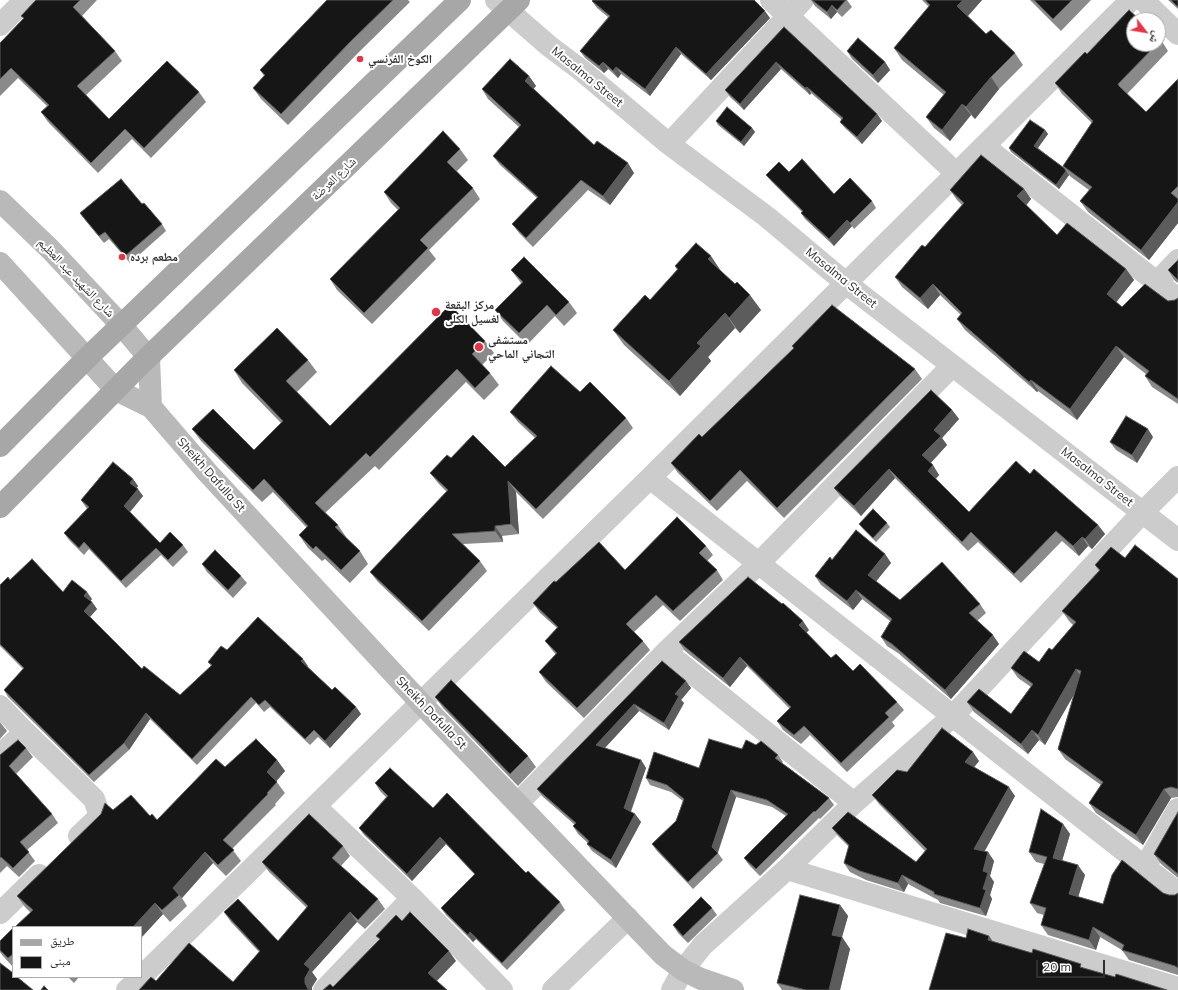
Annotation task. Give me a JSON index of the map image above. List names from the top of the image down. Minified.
{"streets":{"main road":["شارع العرضة"],"street":["Masalma Street","شارع الشهيد عبد العظيم","Sheikh Dafulla St"]},"crossings":[["Masalma Street","شارع العرضة"],["شارع العرضة","شارع الشهيد عبد العظيم"]],"places":["الكوخ الفرنسي","مطعم برده","مركز البقعة لغسيل الكلى","مستشفى التجاني الماحي"],"legend":["طريق","مبنى"],"scale_bar":"20 m","north":"bottom right"}
